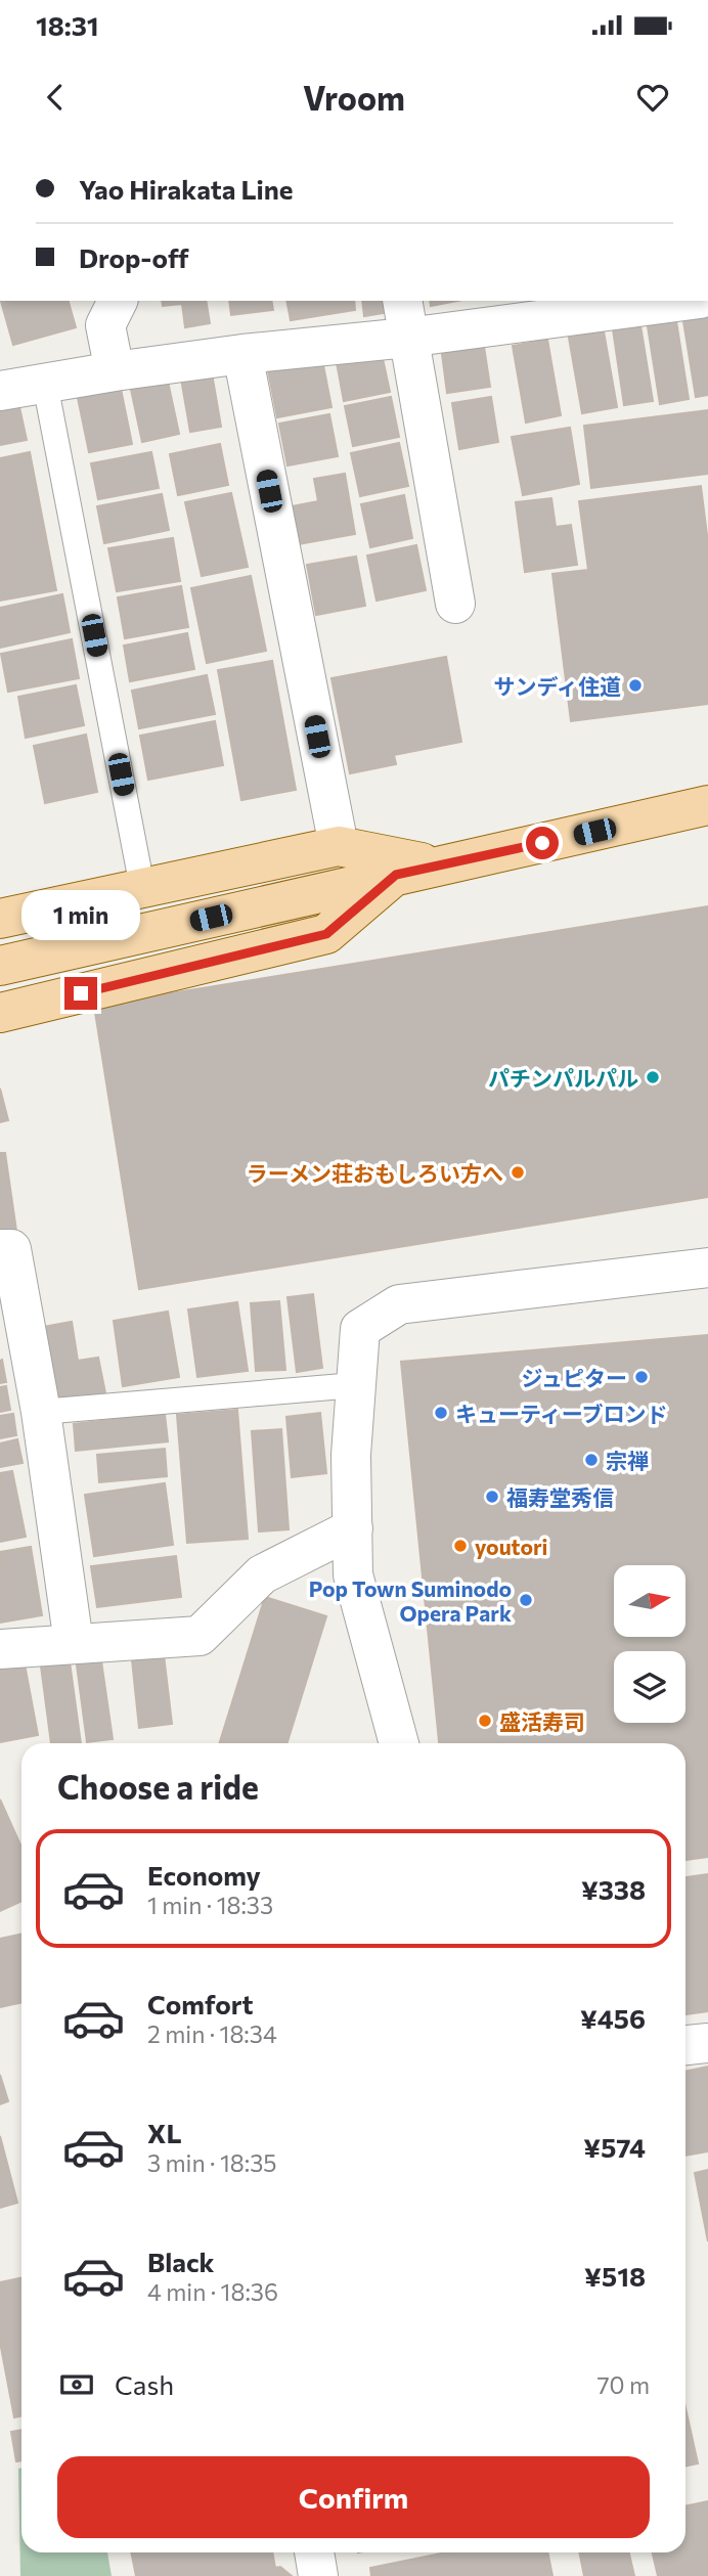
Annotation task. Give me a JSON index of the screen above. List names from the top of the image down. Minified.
{"places":["サンディ住道","パチンパルパル","ラーメン荘おもしろい方へ","ジュピター","キューティーブロンド","宗禅","福寿堂秀信","youtori","Pop Town Suminodo Opera Park","盛活寿司"],"north":"right","page":{"status":"18:31","header":"Vroom","banner":["Yao Hirakata Line","Drop-off"],"bubble":"1 min","heading":"Choose a ride","list":[{"name":"Economy","note":"1 min · 18:33","value":"¥338"},{"name":"Comfort","note":"2 min · 18:34","value":"¥456"},{"name":"XL","note":"3 min · 18:35","value":"¥574"},{"name":"Black","note":"4 min · 18:36","value":"¥518"}],"pay":["Cash","70 m"],"buttons":"Confirm"}}
